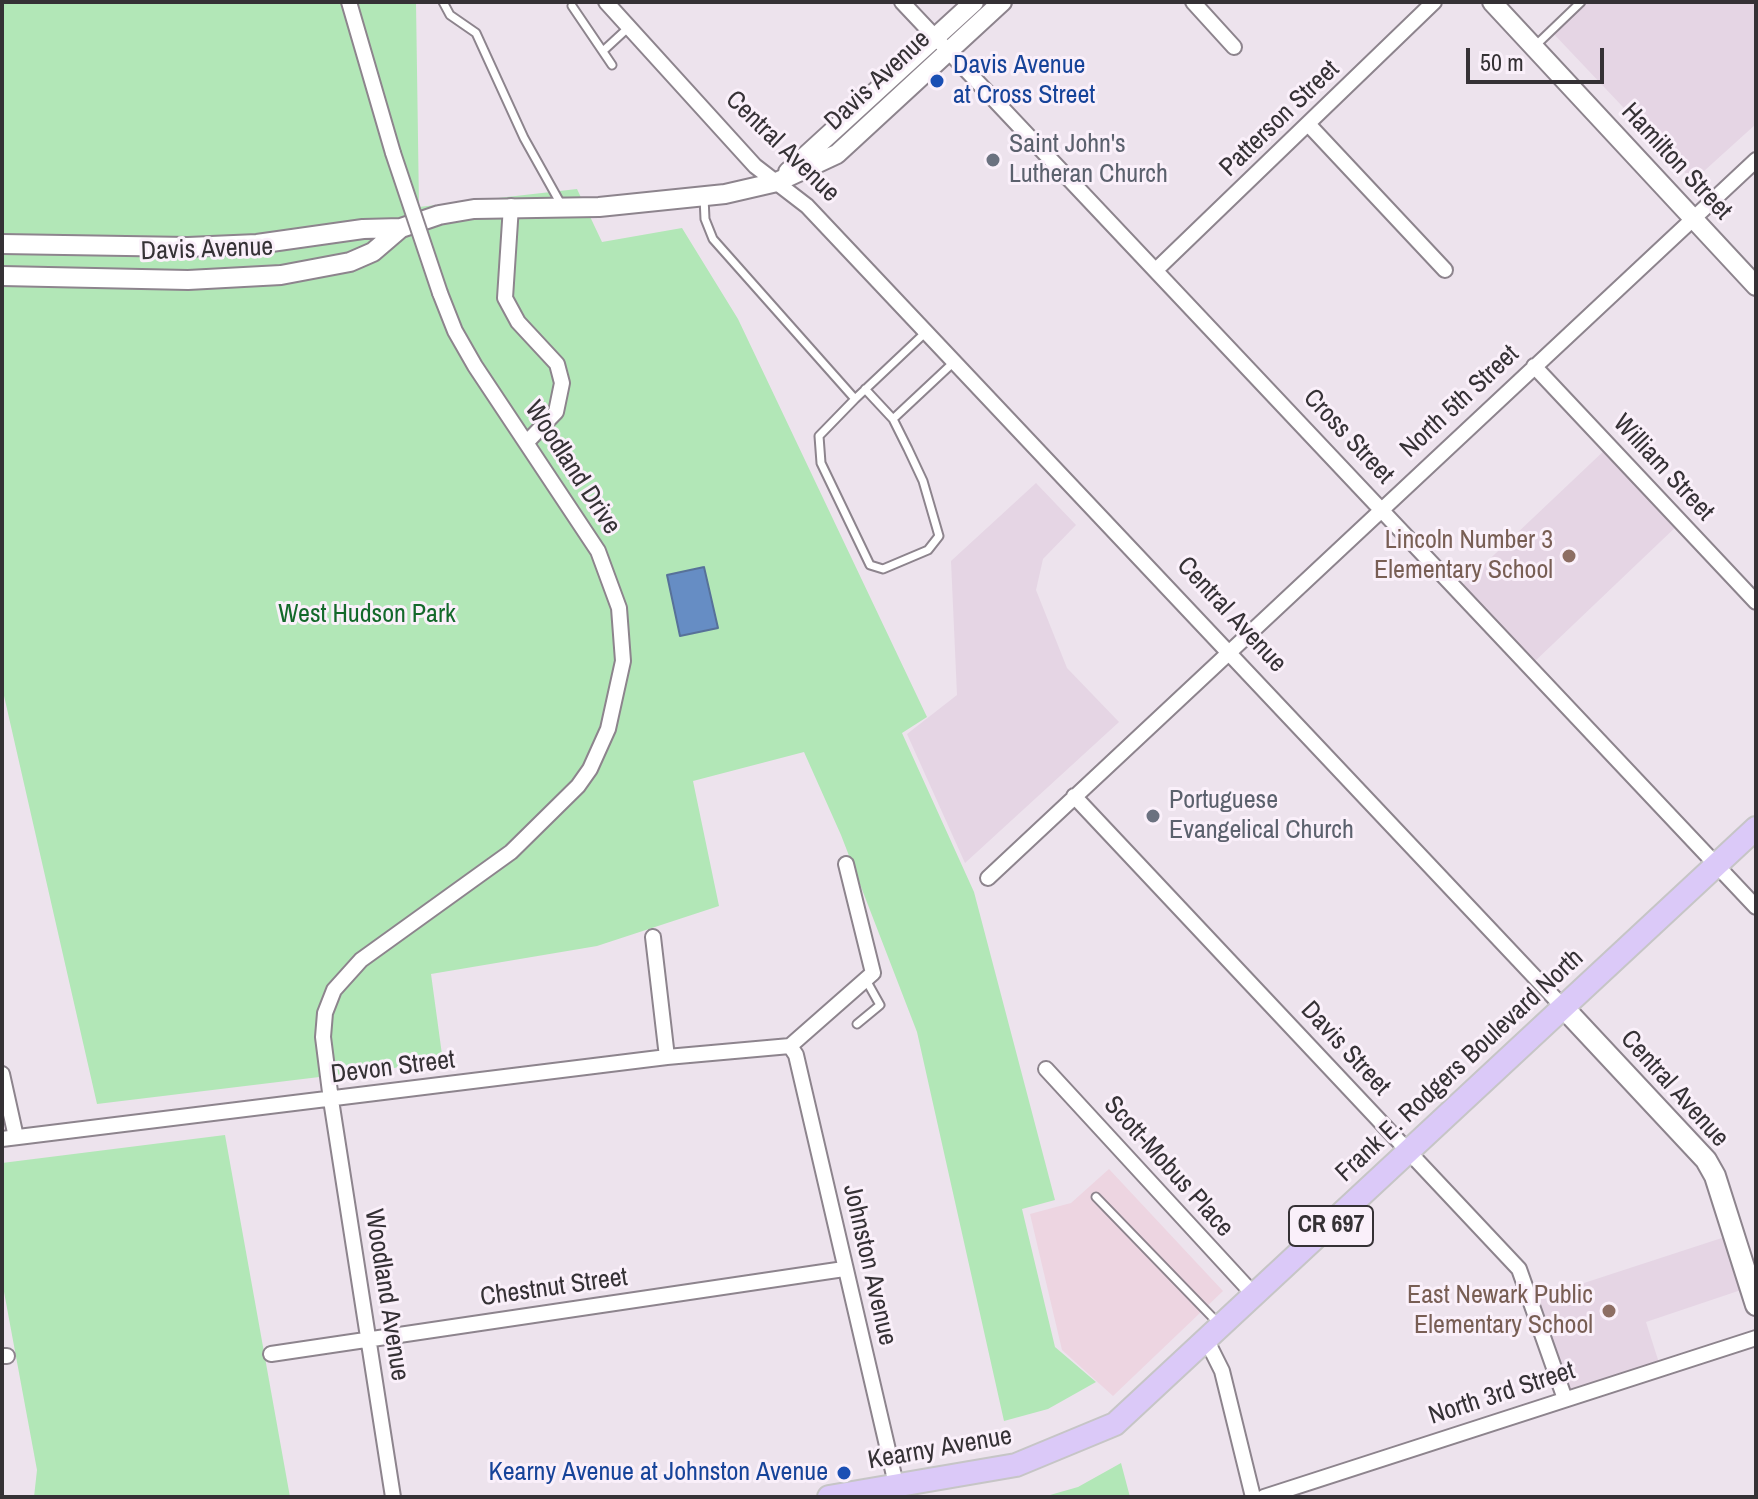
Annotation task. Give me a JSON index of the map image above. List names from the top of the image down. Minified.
{"streets":{"main road":["Central Avenue","Frank E. Rodgers Boulevard North","CR 697","Kearny Avenue"],"street":["Davis Avenue","Patterson Street","Hamilton Street","North 5th Street","Cross Street","Woodland Drive","William Street","Davis Street","Devon Street","Scott-Mobus Place","Johnston Avenue","Chestnut Street","Woodland Avenue","North 3rd Street"]},"crossings":[["Davis Avenue","Central Avenue"],["Davis Avenue","Cross Street"],["Patterson Street","Cross Street"],["Central Avenue","North 5th Street"],["Central Avenue","Frank E. Rodgers Boulevard North"],["Hamilton Street","North 5th Street"],["North 5th Street","Cross Street"],["North 5th Street","William Street"],["North 5th Street","Davis Street"],["Cross Street","Frank E. Rodgers Boulevard North"],["Woodland Drive","Devon Street"],["Woodland Drive","Woodland Avenue"],["Davis Street","Frank E. Rodgers Boulevard North"],["Davis Street","North 3rd Street"],["Frank E. Rodgers Boulevard North","Scott-Mobus Place"],["Frank E. Rodgers Boulevard North","Kearny Avenue"],["Devon Street","Johnston Avenue"],["Devon Street","Woodland Avenue"],["Johnston Avenue","Chestnut Street"],["Johnston Avenue","Kearny Avenue"],["Chestnut Street","Woodland Avenue"]],"parks":["West Hudson Park"],"places":["Davis Avenue at Cross Street","Saint John's Lutheran Church","Lincoln Number 3 Elementary School","Portuguese Evangelical Church","East Newark Public Elementary School","Kearny Avenue at Johnston Avenue"],"scale_bar":"50 m"}
